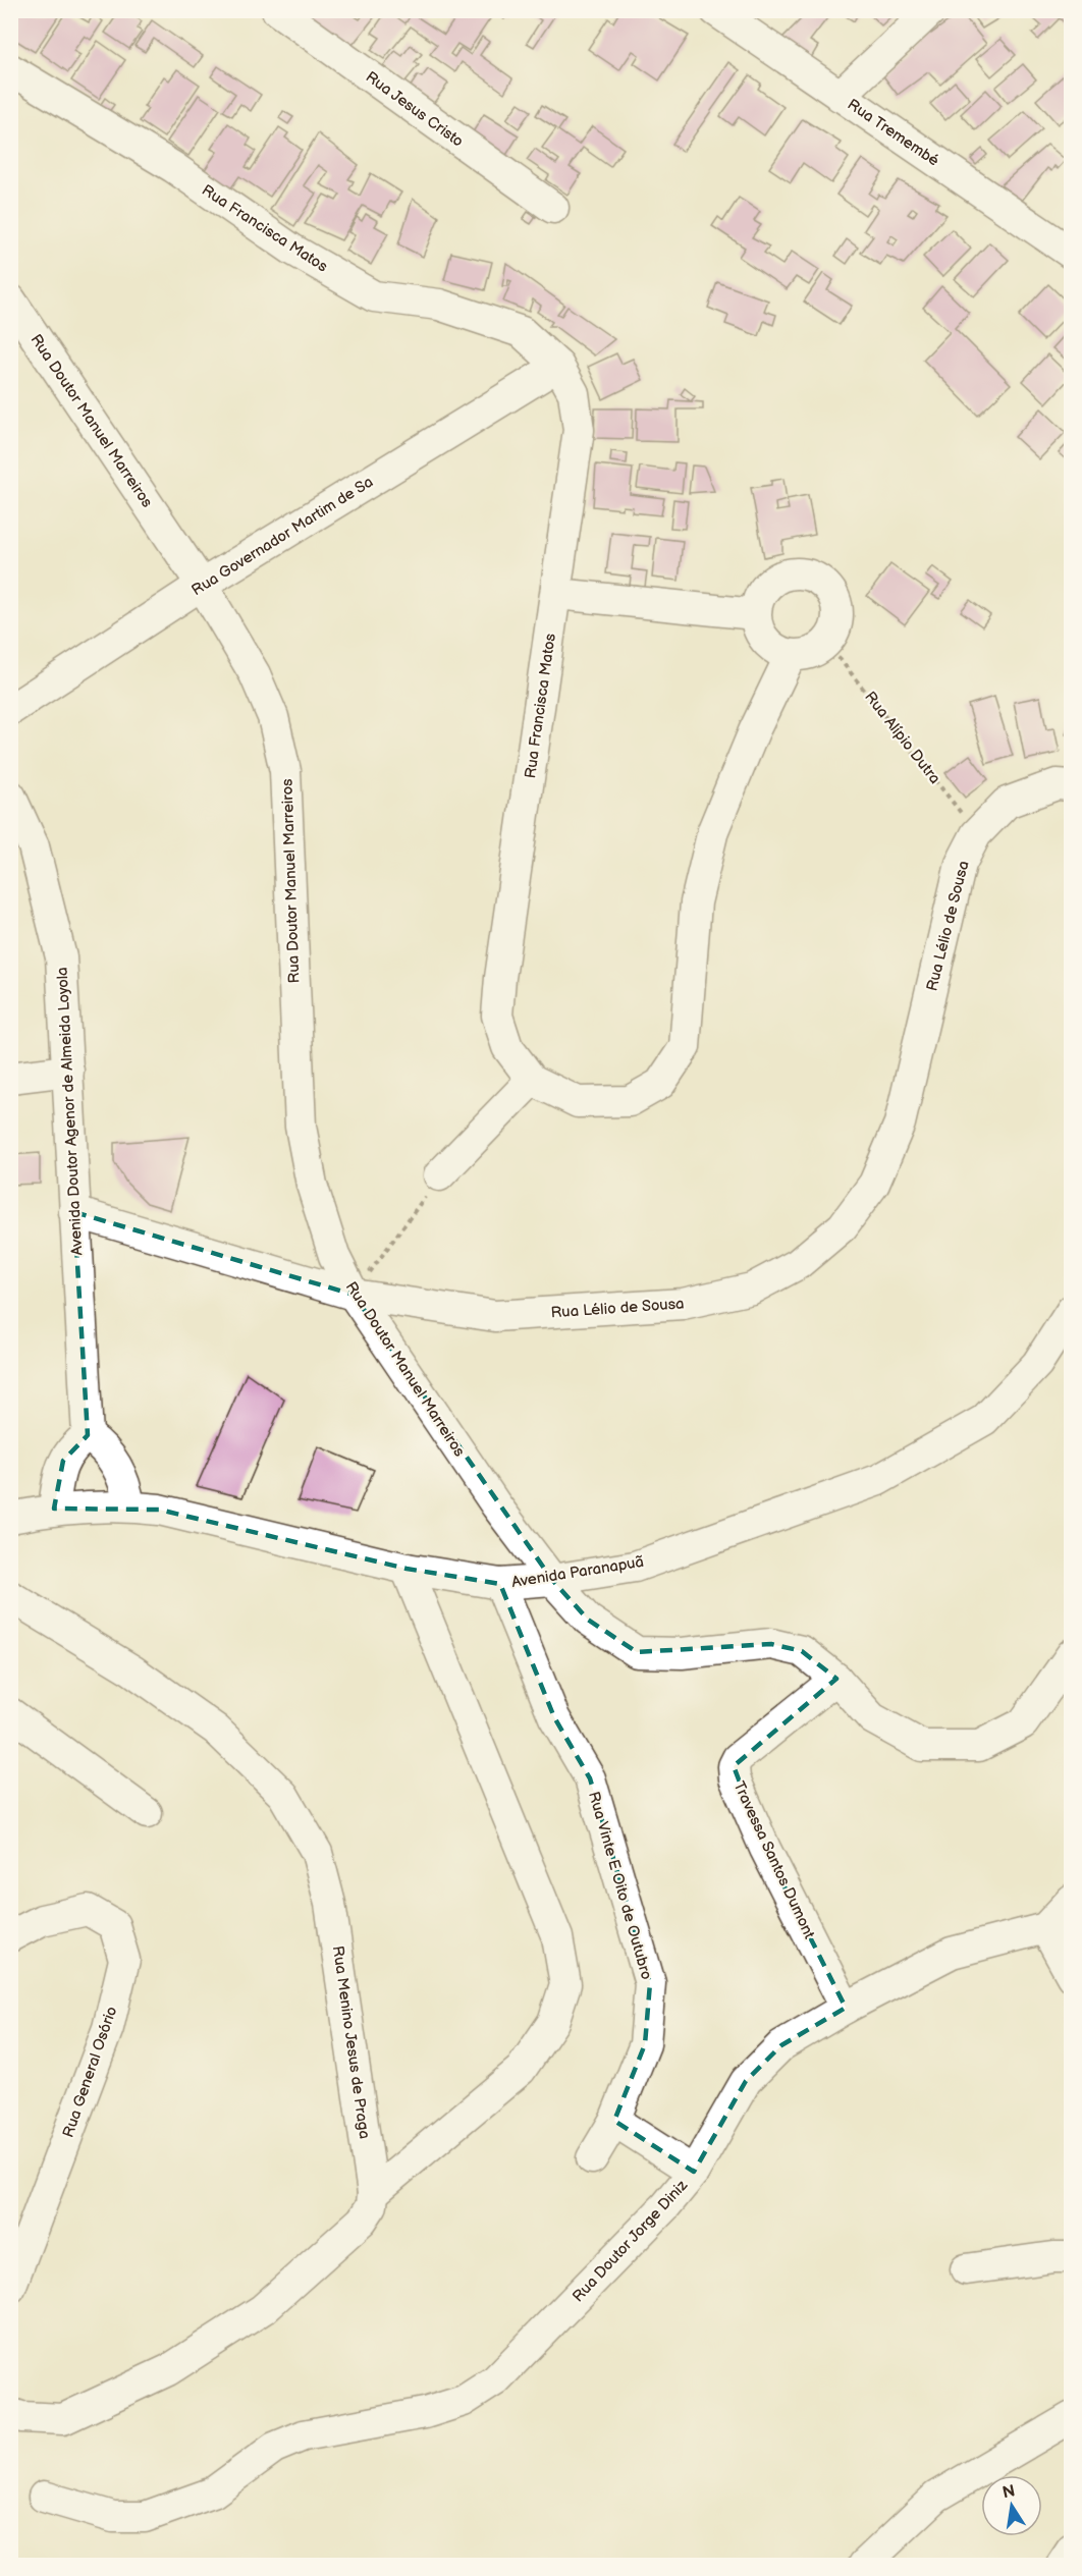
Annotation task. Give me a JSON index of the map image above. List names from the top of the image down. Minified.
{"streets":{"street":["Rua Jesus Cristo","Rua Tremembé","Rua Francisca Matos","Rua Doutor Manuel Marreiros","Rua Governador Martim de Sa","Rua Lélio de Sousa","Avenida Doutor Agenor de Almeida Loyola","Avenida Paranapuã","Travessa Santos Dumont","Rua Vinte E Oito de Outubro","Rua Menino Jesus de Praga","Rua General Osório","Rua Doutor Jorge Diniz"],"path":["Rua Alípio Dutra"]},"crossings":[["Rua Francisca Matos","Rua Governador Martim de Sa"],["Rua Francisca Matos","Rua Alípio Dutra"],["Rua Doutor Manuel Marreiros","Rua Governador Martim de Sa"],["Rua Doutor Manuel Marreiros","Rua Lélio de Sousa"],["Rua Doutor Manuel Marreiros","Avenida Paranapuã"],["Rua Doutor Manuel Marreiros","Travessa Santos Dumont"],["Rua Alípio Dutra","Rua Lélio de Sousa"],["Rua Lélio de Sousa","Avenida Doutor Agenor de Almeida Loyola"],["Avenida Paranapuã","Rua Vinte E Oito de Outubro"],["Travessa Santos Dumont","Rua Doutor Jorge Diniz"]],"north":"top"}
